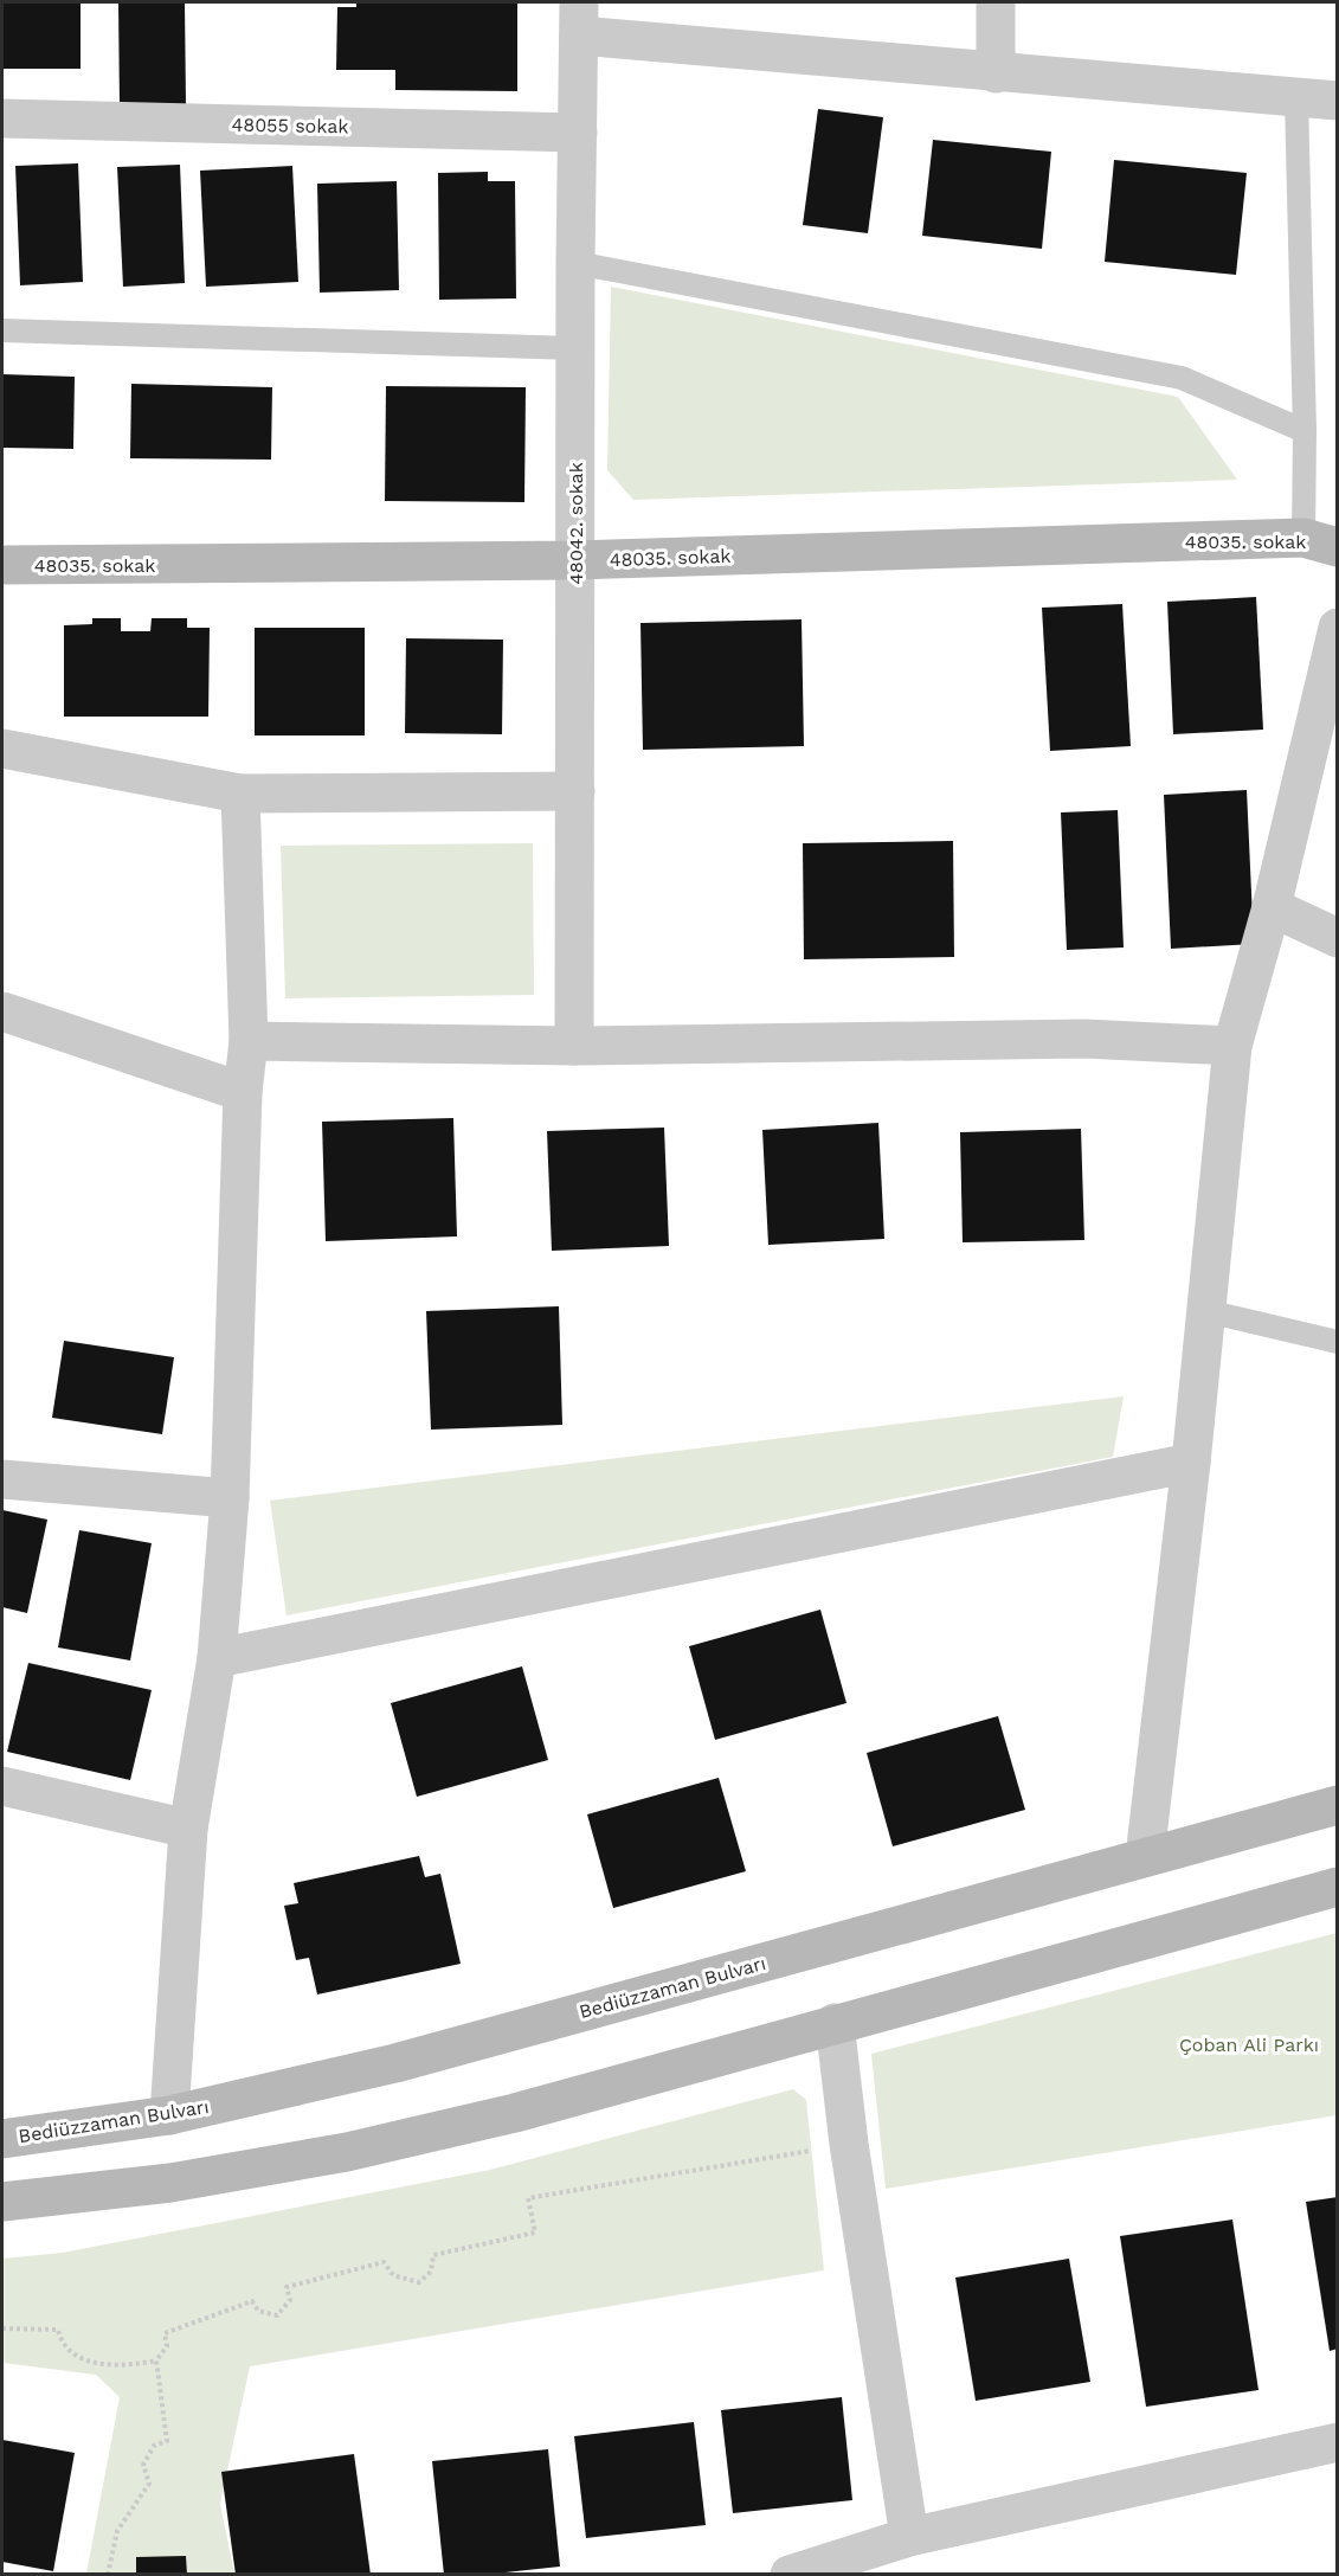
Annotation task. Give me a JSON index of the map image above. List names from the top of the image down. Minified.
{"streets":{"street":["48055 sokak","48042. sokak","48035. sokak","Bediüzzaman Bulvarı"]},"crossings":[["48055 sokak","48042. sokak"],["48042. sokak","48035. sokak"]],"parks":["Çoban Ali Parkı"]}
